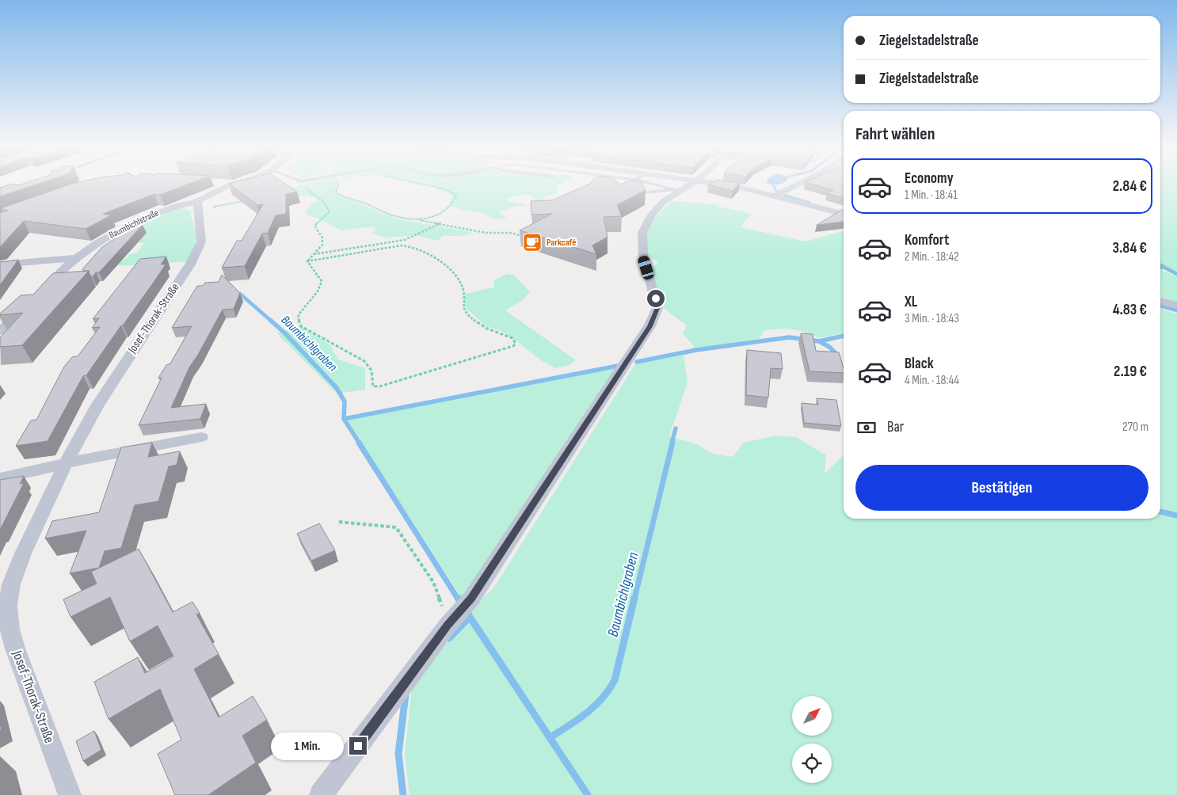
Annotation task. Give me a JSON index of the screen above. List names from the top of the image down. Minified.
{"streets":{"street":["Baumbichlstraße","Josef-Thorak-Straße"]},"crossings":[["Baumbichlstraße","Josef-Thorak-Straße"]],"water":["Baumbichlgraben"],"places":{"cafe":["Parkcafé"]},"north":"top right","page":{"banner":["Ziegelstadelstraße","Ziegelstadelstraße"],"heading":"Fahrt wählen","list":[{"name":"Economy","note":"1 Min. · 18:41","value":"2.84 €"},{"name":"Komfort","note":"2 Min. · 18:42","value":"3.84 €"},{"name":"XL","note":"3 Min. · 18:43","value":"4.83 €"},{"name":"Black","note":"4 Min. · 18:44","value":"2.19 €"}],"pay":["Bar","270 m"],"buttons":"Bestätigen","bubble":"1 Min."}}
